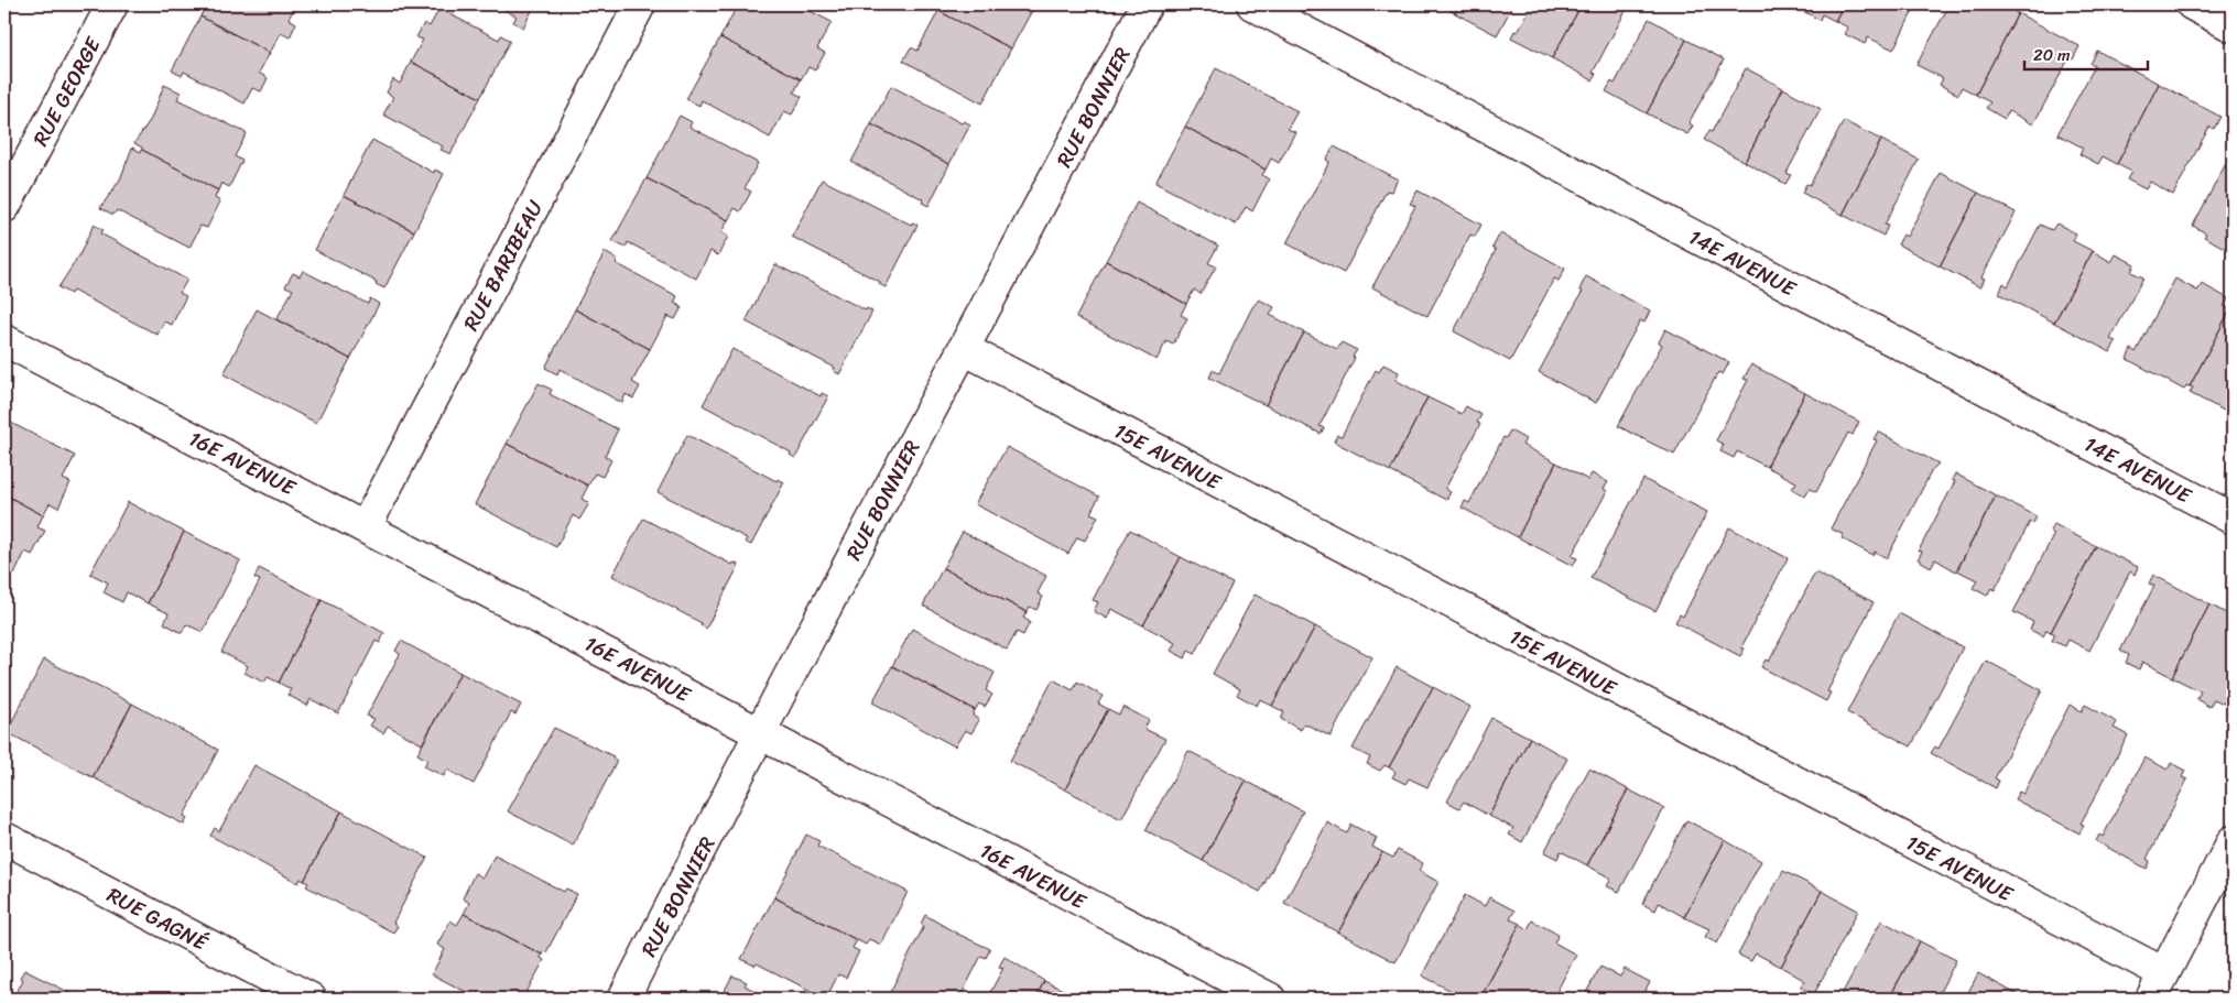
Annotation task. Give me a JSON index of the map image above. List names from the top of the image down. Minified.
{"streets":{"street":["RUE GEORGE","RUE BONNIER","14E AVENUE","RUE BARIBEAU","15E AVENUE","16E AVENUE","RUE GAGNÉ"]},"crossings":[["RUE BONNIER","15E AVENUE"],["RUE BONNIER","16E AVENUE"],["RUE BARIBEAU","16E AVENUE"]],"scale_bar":"20 m"}
